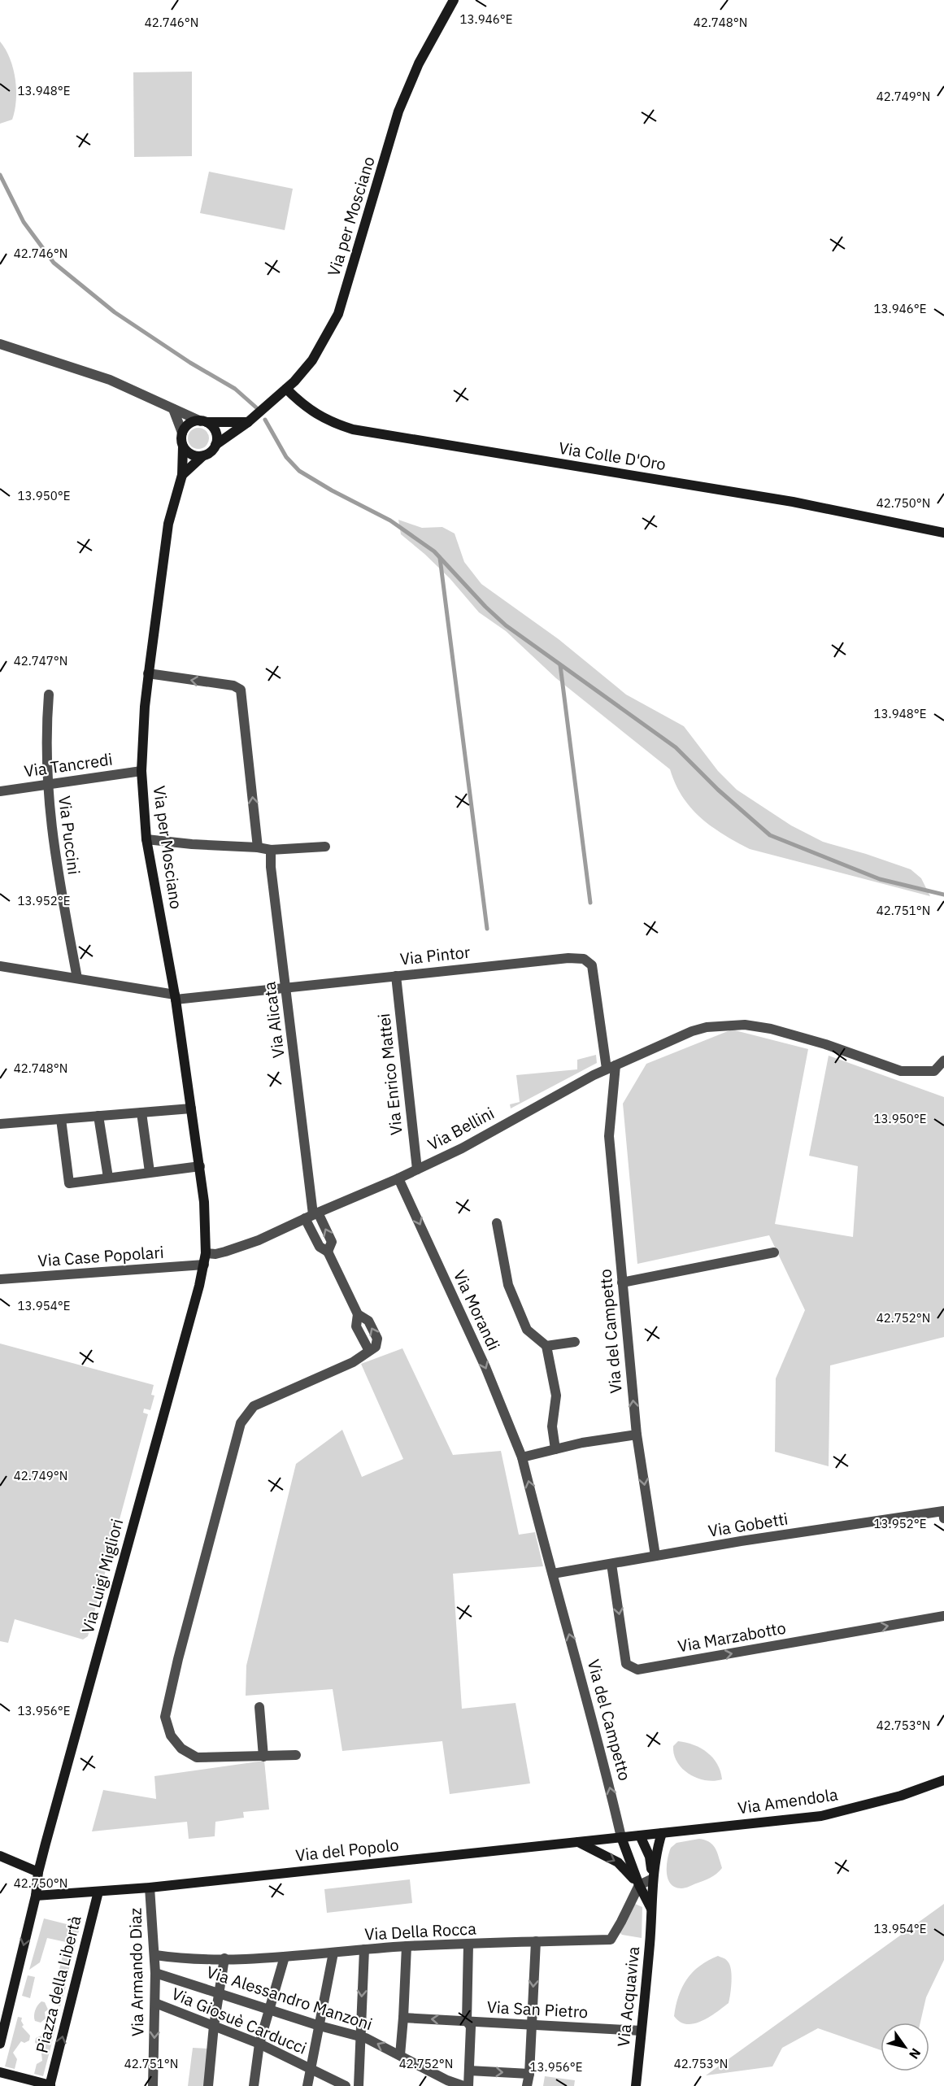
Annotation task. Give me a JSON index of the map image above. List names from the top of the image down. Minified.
{"streets":{"main road":["Via per Mosciano","Via Colle D'Oro","Via Luigi Migliori","Via Amendola","Via del Popolo","Piazza della Libertà","Via Acquaviva"],"street":["Via Tancredi","Via Puccini","Via Pintor","Via Alicata","Via Enrico Mattei","Via Bellini","Via Case Popolari","Via Morandi","Via del Campetto","Via Gobetti","Via Marzabotto","Via Della Rocca","Via Armando Diaz","Via Alessandro Manzoni","Via San Pietro","Via Giosuè Carducci"]},"crossings":[["Via per Mosciano","Via Colle D'Oro"],["Via per Mosciano","Via Tancredi"],["Via per Mosciano","Via Pintor"],["Via per Mosciano","Via Bellini"],["Via per Mosciano","Via Case Popolari"],["Via per Mosciano","Via Luigi Migliori"],["Via Tancredi","Via Puccini"],["Via Puccini","Via Pintor"],["Via Pintor","Via Alicata"],["Via Pintor","Via Enrico Mattei"],["Via Pintor","Via Bellini"],["Via Pintor","Via del Campetto"],["Via Alicata","Via Bellini"],["Via Enrico Mattei","Via Bellini"],["Via Bellini","Via Morandi"],["Via Bellini","Via del Campetto"],["Via Case Popolari","Via Luigi Migliori"],["Via Morandi","Via del Campetto"],["Via del Campetto","Via Gobetti"],["Via del Campetto","Via del Popolo"],["Via Gobetti","Via Marzabotto"],["Via Luigi Migliori","Via del Popolo"],["Via Amendola","Via del Popolo"],["Via Amendola","Via Acquaviva"],["Via del Popolo","Via Armando Diaz"],["Via del Popolo","Piazza della Libertà"],["Via del Popolo","Via Acquaviva"],["Via Della Rocca","Via Armando Diaz"],["Via Armando Diaz","Via Alessandro Manzoni"],["Via Armando Diaz","Via Giosuè Carducci"],["Via Acquaviva","Via San Pietro"]],"north":"bottom right","coordinates":["13.946°E","42.746°N","42.748°N","13.948°E","42.749°N","13.950°E","42.750°N","42.747°N","13.952°E","42.751°N","13.954°E","42.752°N","13.956°E","42.753°N"]}
